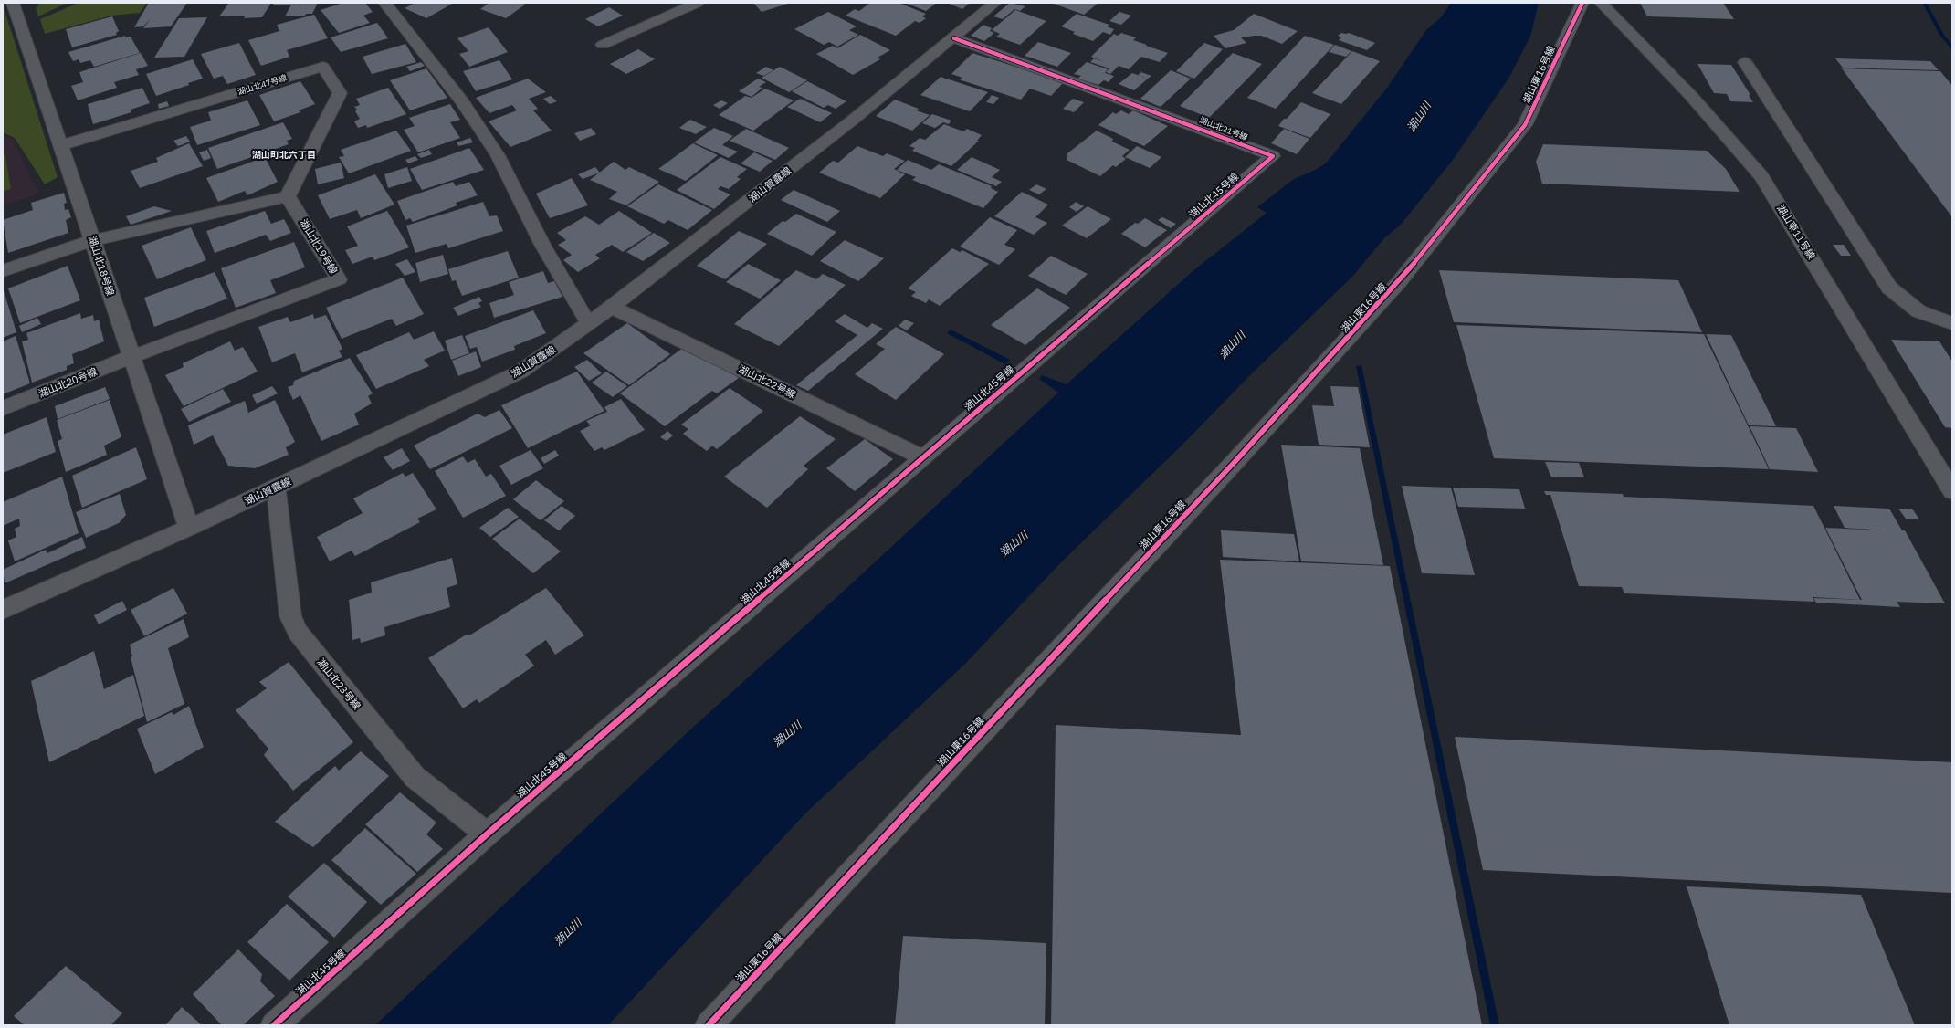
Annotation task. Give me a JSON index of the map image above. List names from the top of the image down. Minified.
{"streets":{"street":["湖山東16号線","湖山北47号線","湖山北21号線","湖山賀露線","湖山北45号線","湖山東11号線","湖山北19号線","湖山北18号線","湖山北22号線","湖山北20号線","湖山北23号線"]},"crossings":[["湖山北47号線","湖山北19号線"],["湖山北47号線","湖山北18号線"],["湖山北21号線","湖山賀露線"],["湖山北21号線","湖山北45号線"],["湖山賀露線","湖山北18号線"],["湖山賀露線","湖山北22号線"],["湖山賀露線","湖山北23号線"],["湖山北45号線","湖山北22号線"],["湖山北45号線","湖山北23号線"],["湖山北19号線","湖山北18号線"],["湖山北19号線","湖山北20号線"],["湖山北18号線","湖山北20号線"]],"districts":["湖山町北六丁目"],"water":["湖山川"]}
